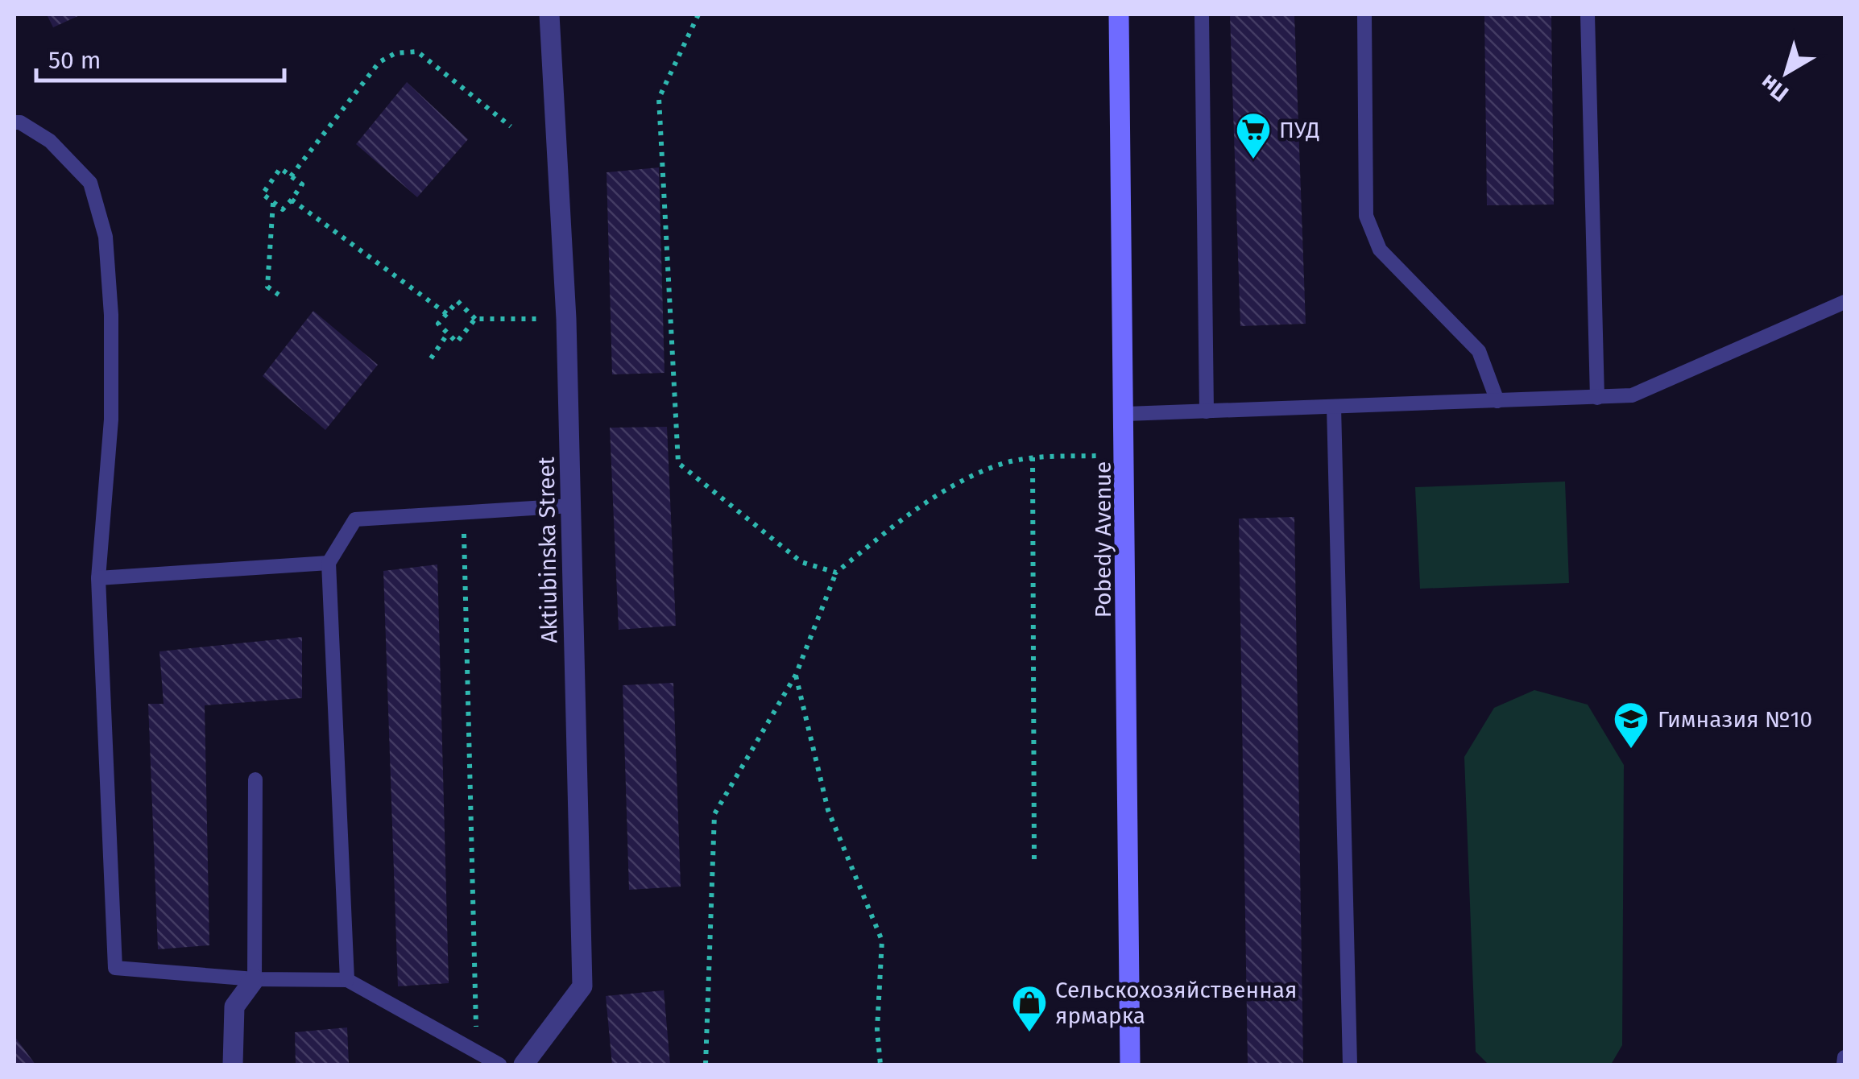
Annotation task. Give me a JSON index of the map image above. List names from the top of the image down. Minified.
{"streets":{"street":["Pobedy Avenue","Aktiubinska Street"]},"places":{"supermarket":["ПУД"],"school or university":["Гимназия №10"],"shop":["Сельскохозяйственная ярмарка"]},"scale_bar":"50 m","north":"bottom left"}
